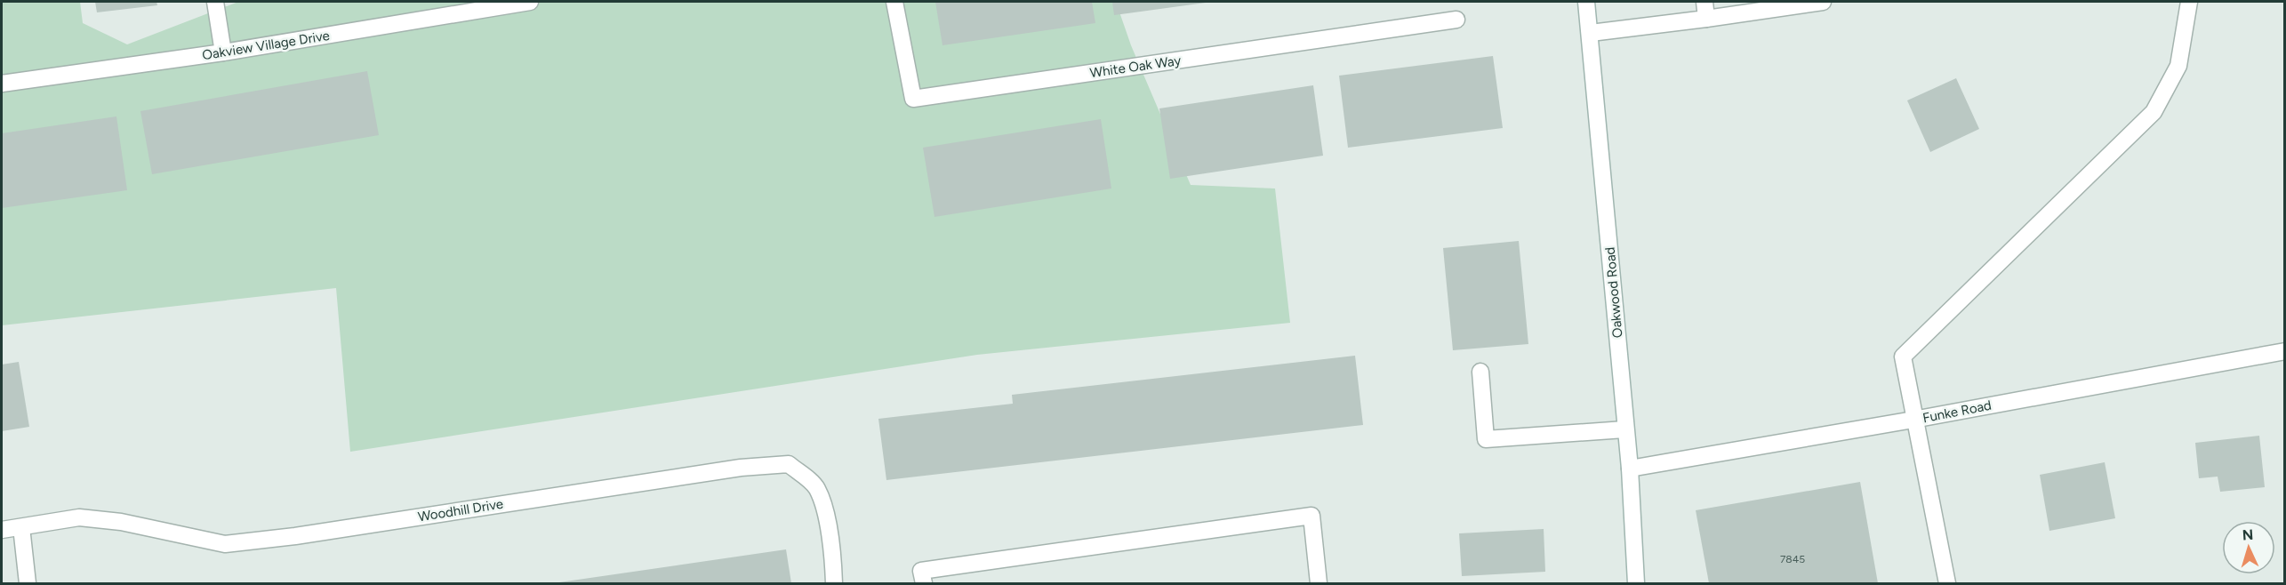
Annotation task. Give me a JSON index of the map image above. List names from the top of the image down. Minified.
{"streets":{"street":["Oakview Village Drive","White Oak Way","Oakwood Road","Funke Road","Woodhill Drive"]},"crossings":[["Oakwood Road","Funke Road"]],"house_numbers":["7845"],"north":"top"}
